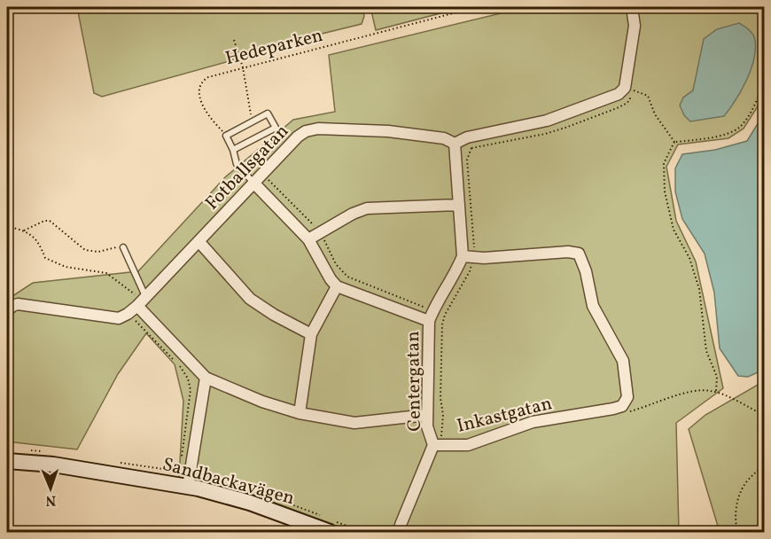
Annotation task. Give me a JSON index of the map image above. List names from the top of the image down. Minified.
{"streets":{"street":["Fotballsgatan","Centergatan","Inkastgatan","Sandbackavägen"],"path":["Hedeparken"]},"crossings":[["Centergatan","Inkastgatan"]],"north":"bottom"}
